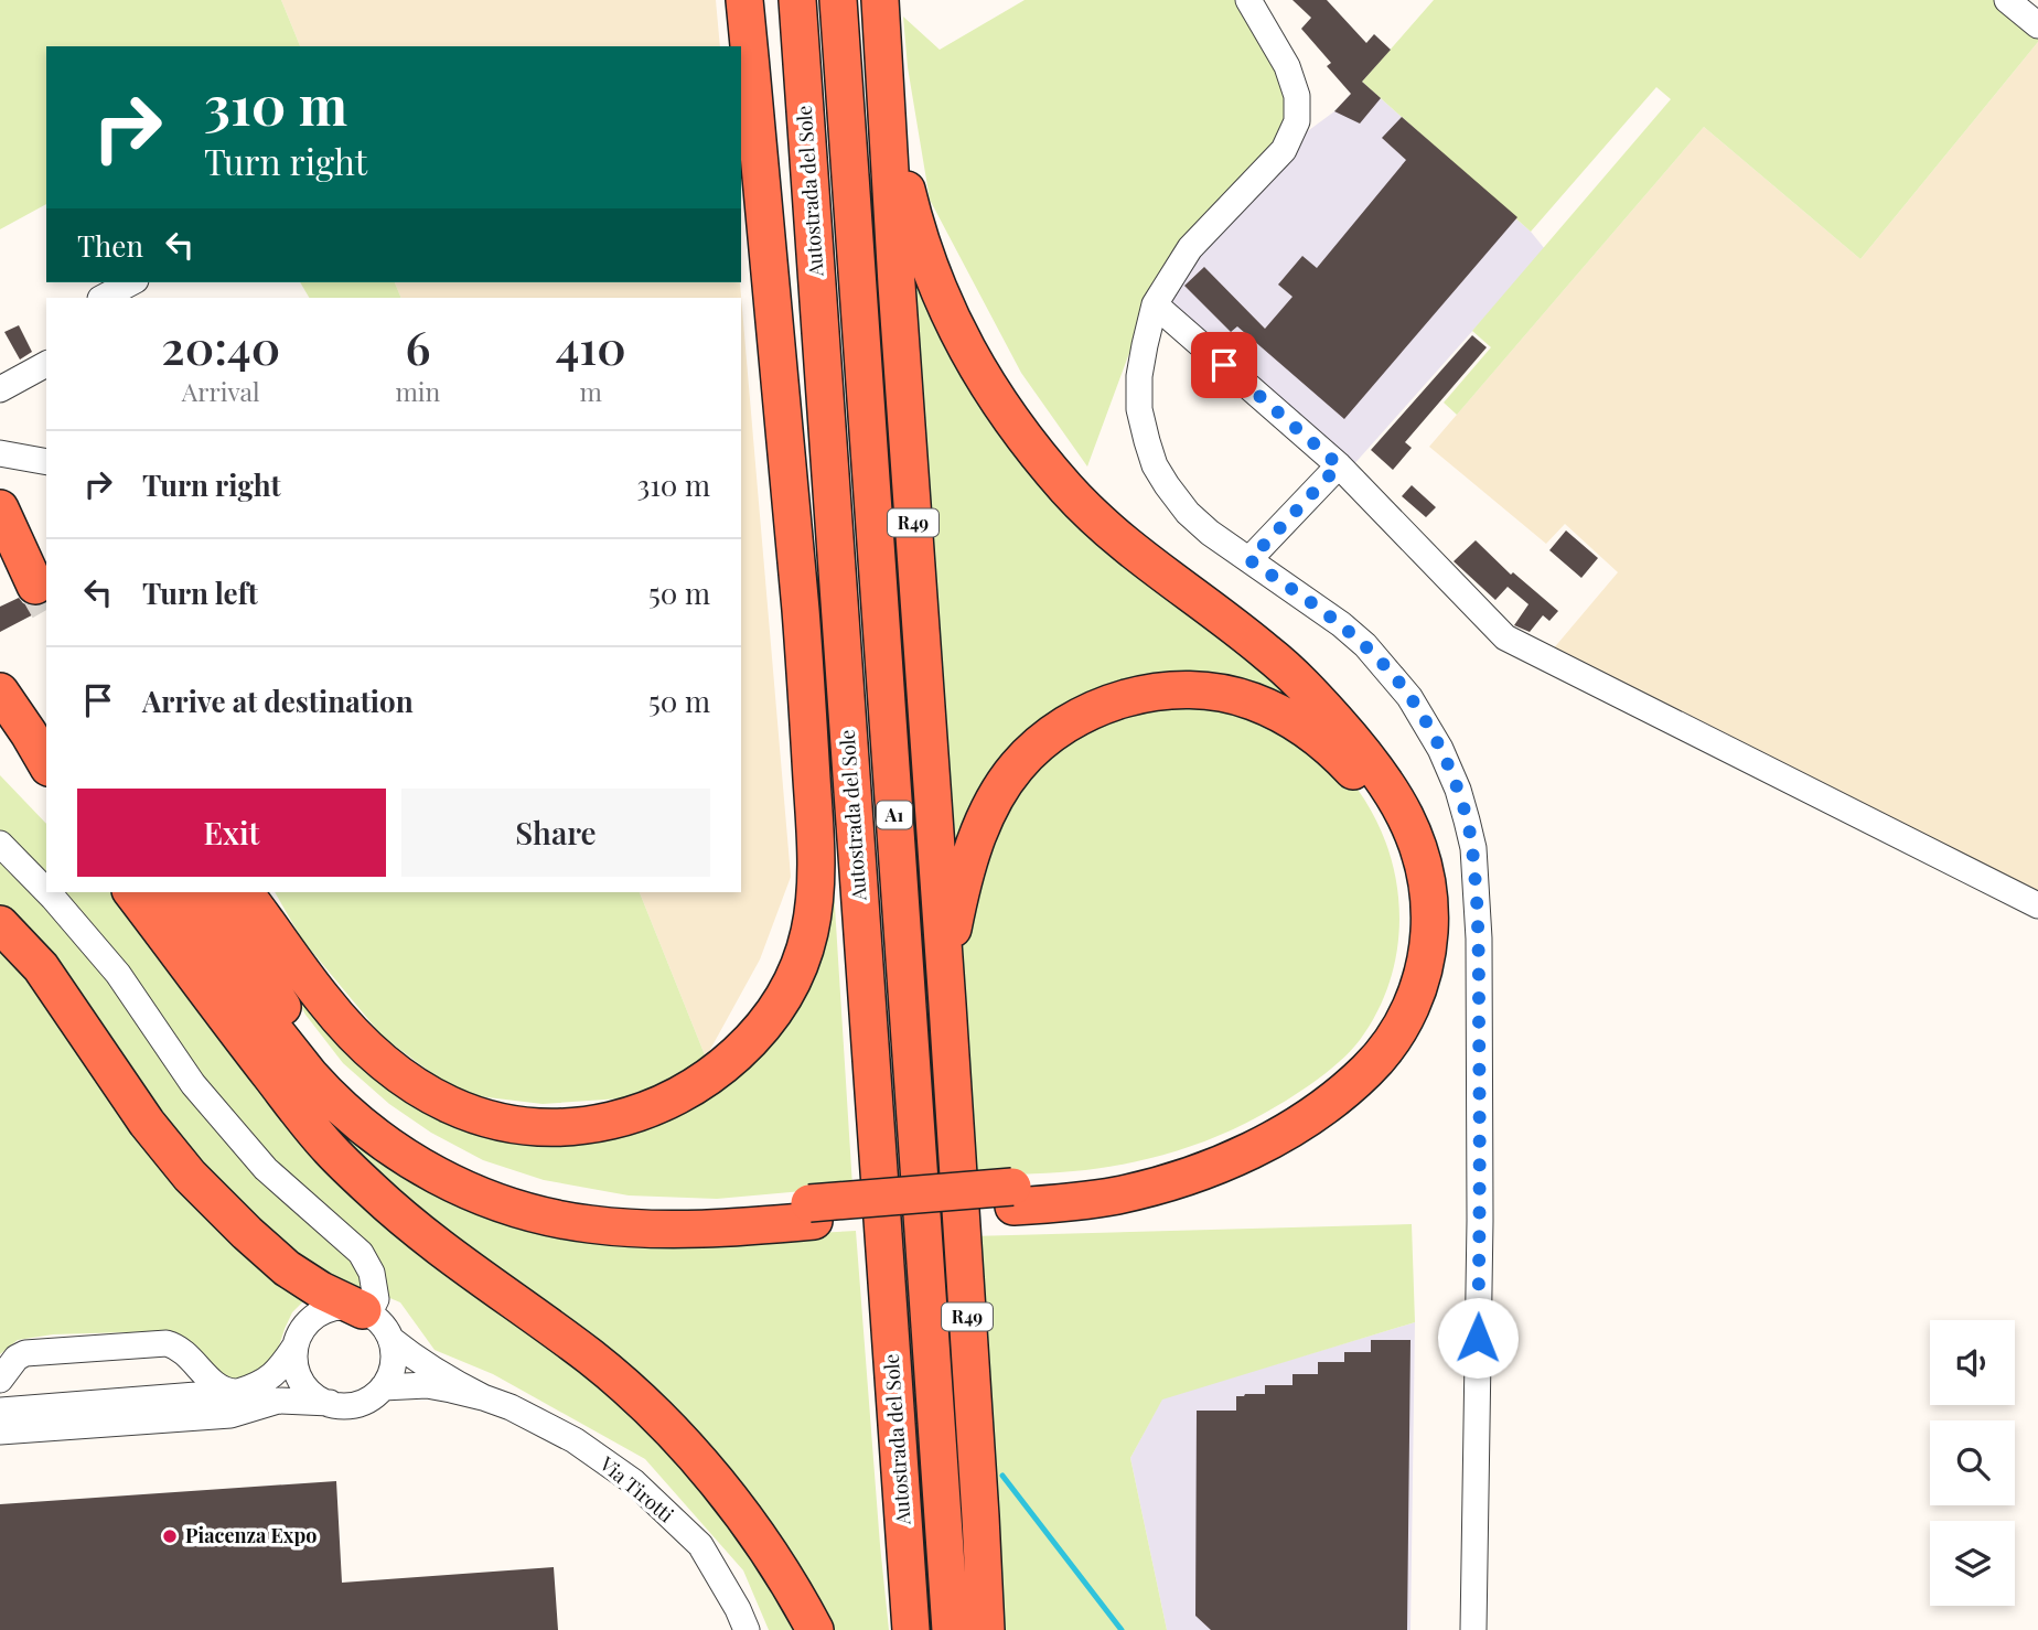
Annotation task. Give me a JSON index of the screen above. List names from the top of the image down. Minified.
{"streets":{"highway":["Autostrada del Sole","R49","A1"],"street":["Via Tirotti"]},"places":["Piacenza Expo"],"page":{"turn":["310 m","Turn right"],"then":"Then","eta":["20:40","Arrival","6","min","410","m"],"list":[{"name":"Turn right","value":"310 m"},{"name":"Turn left","value":"50 m"},{"name":"Arrive at destination","value":"50 m"}],"buttons":["Exit","Share"]}}
